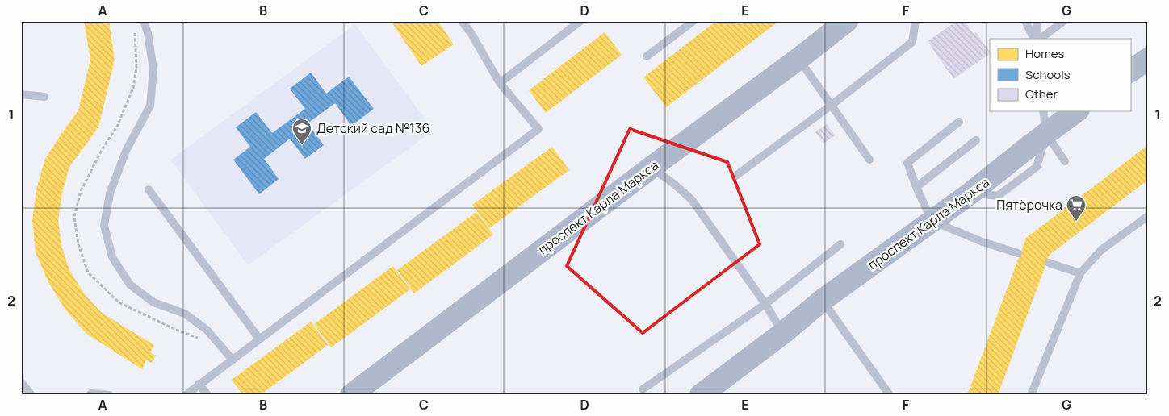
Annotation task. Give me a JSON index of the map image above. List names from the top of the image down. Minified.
{"streets":{"main road":["проспект Карла Маркса"]},"places":{"school or university":["Детский сад №136"],"supermarket":["Пятёрочка"]},"legend":["Homes","Schools","Other"],"grid":{"columns":["A","B","C","D","E","F","G"],"rows":["1","2"]}}
